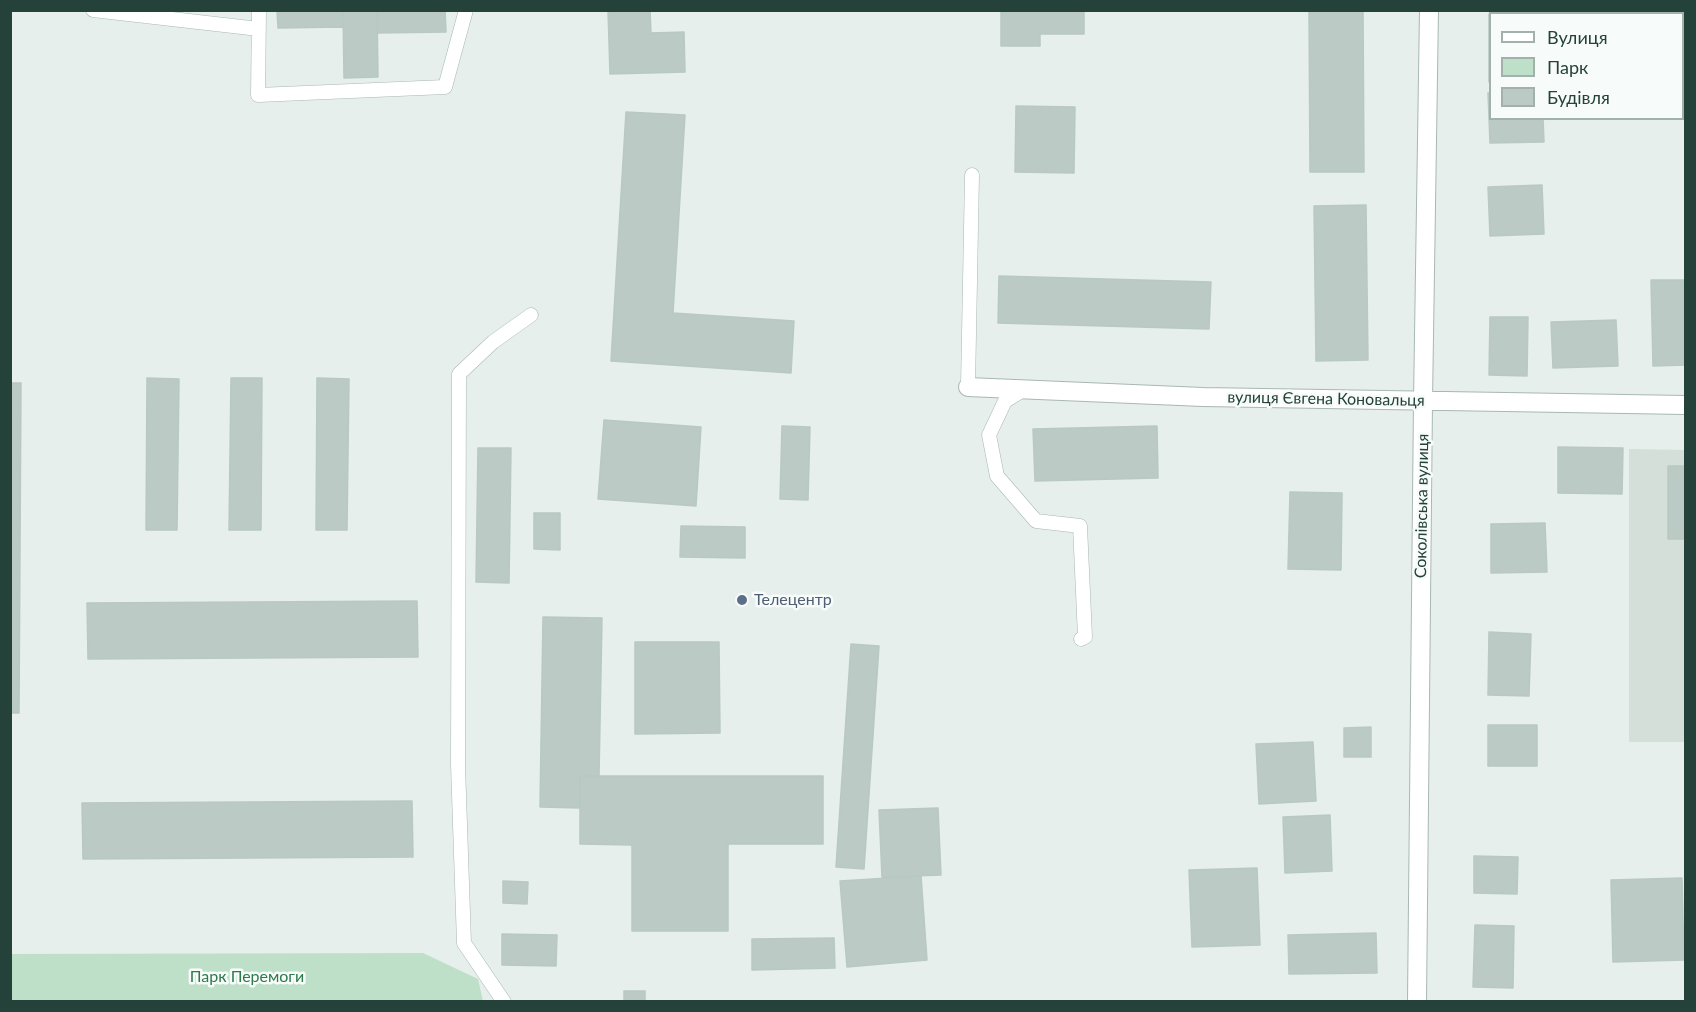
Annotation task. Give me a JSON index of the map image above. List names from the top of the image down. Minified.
{"streets":{"street":["вулиця Євгена Коновальця","Соколівська вулиця"]},"crossings":[["вулиця Євгена Коновальця","Соколівська вулиця"]],"parks":["Парк Перемоги"],"places":["Телецентр"],"legend":["Вулиця","Парк","Будівля"]}
